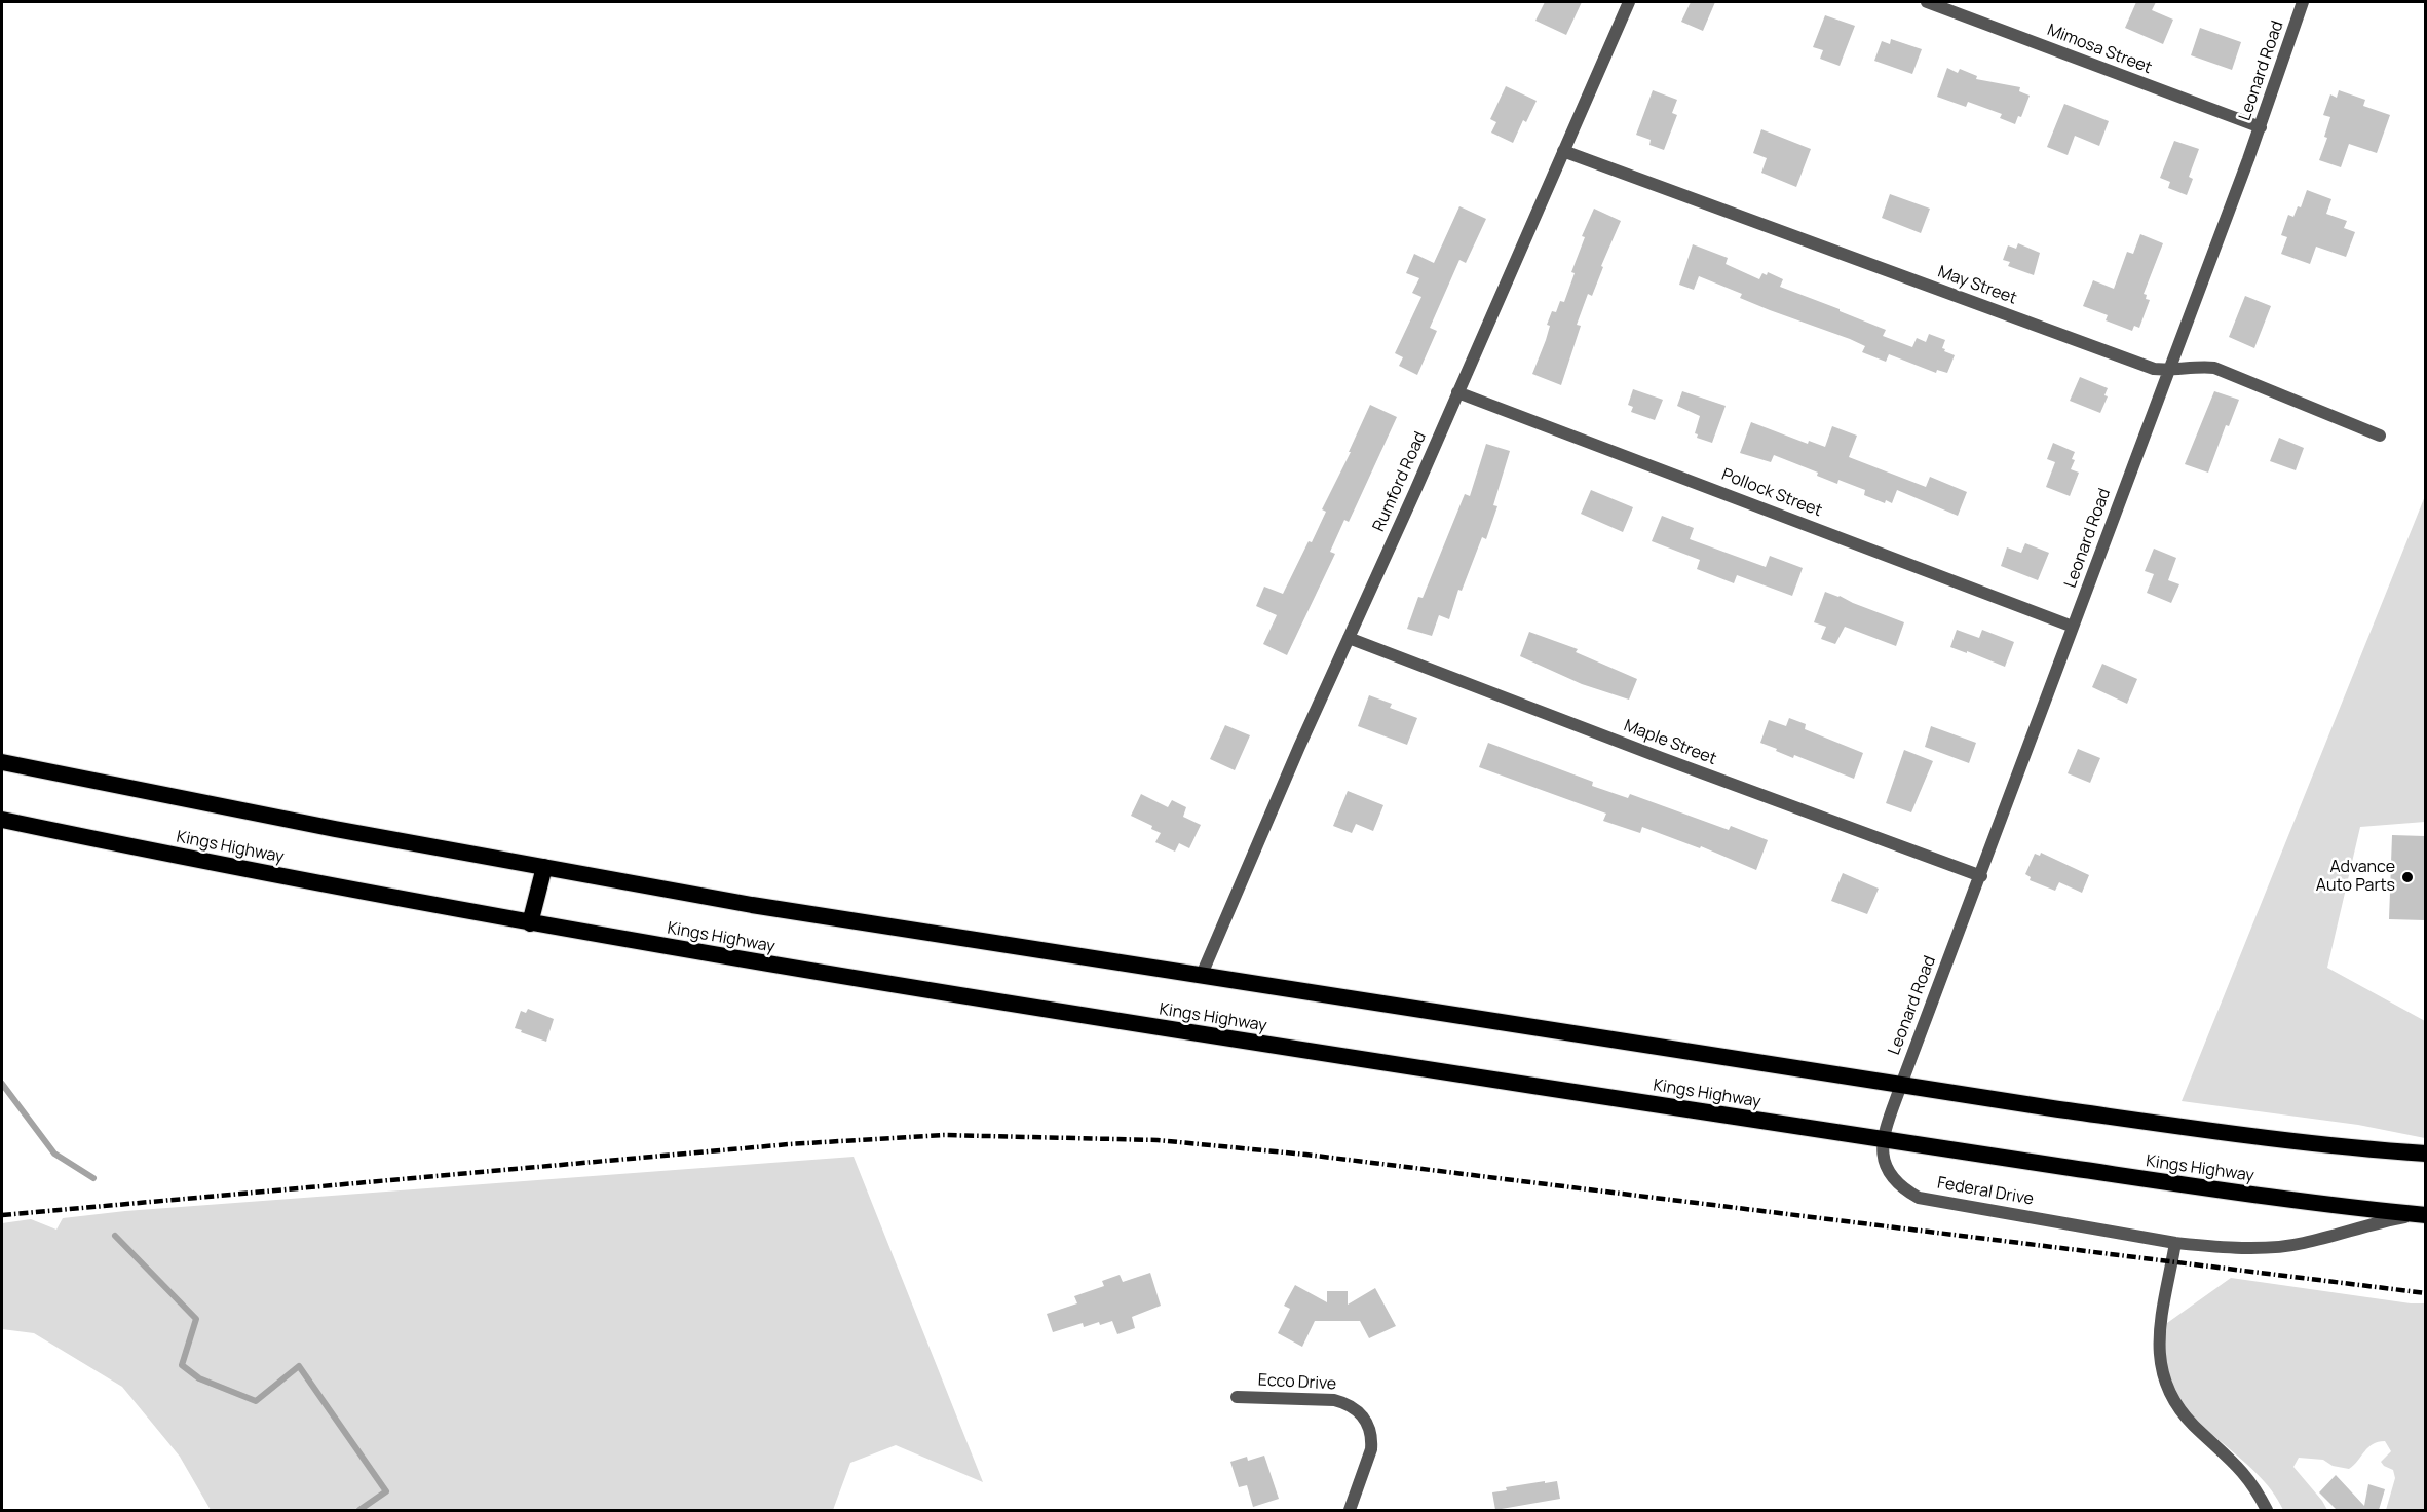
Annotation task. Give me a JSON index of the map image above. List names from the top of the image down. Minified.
{"streets":{"highway":["Kings Highway"],"street":["Mimosa Street","Leonard Road","May Street","Rumford Road","Pollock Street","Maple Street","Federal Drive","Ecco Drive"]},"crossings":[["Mimosa Street","Leonard Road"],["Leonard Road","May Street"],["Leonard Road","Pollock Street"],["Leonard Road","Maple Street"],["May Street","Rumford Road"],["Rumford Road","Pollock Street"],["Rumford Road","Maple Street"],["Kings Highway","Federal Drive"]],"places":["Advance Auto Parts"]}
